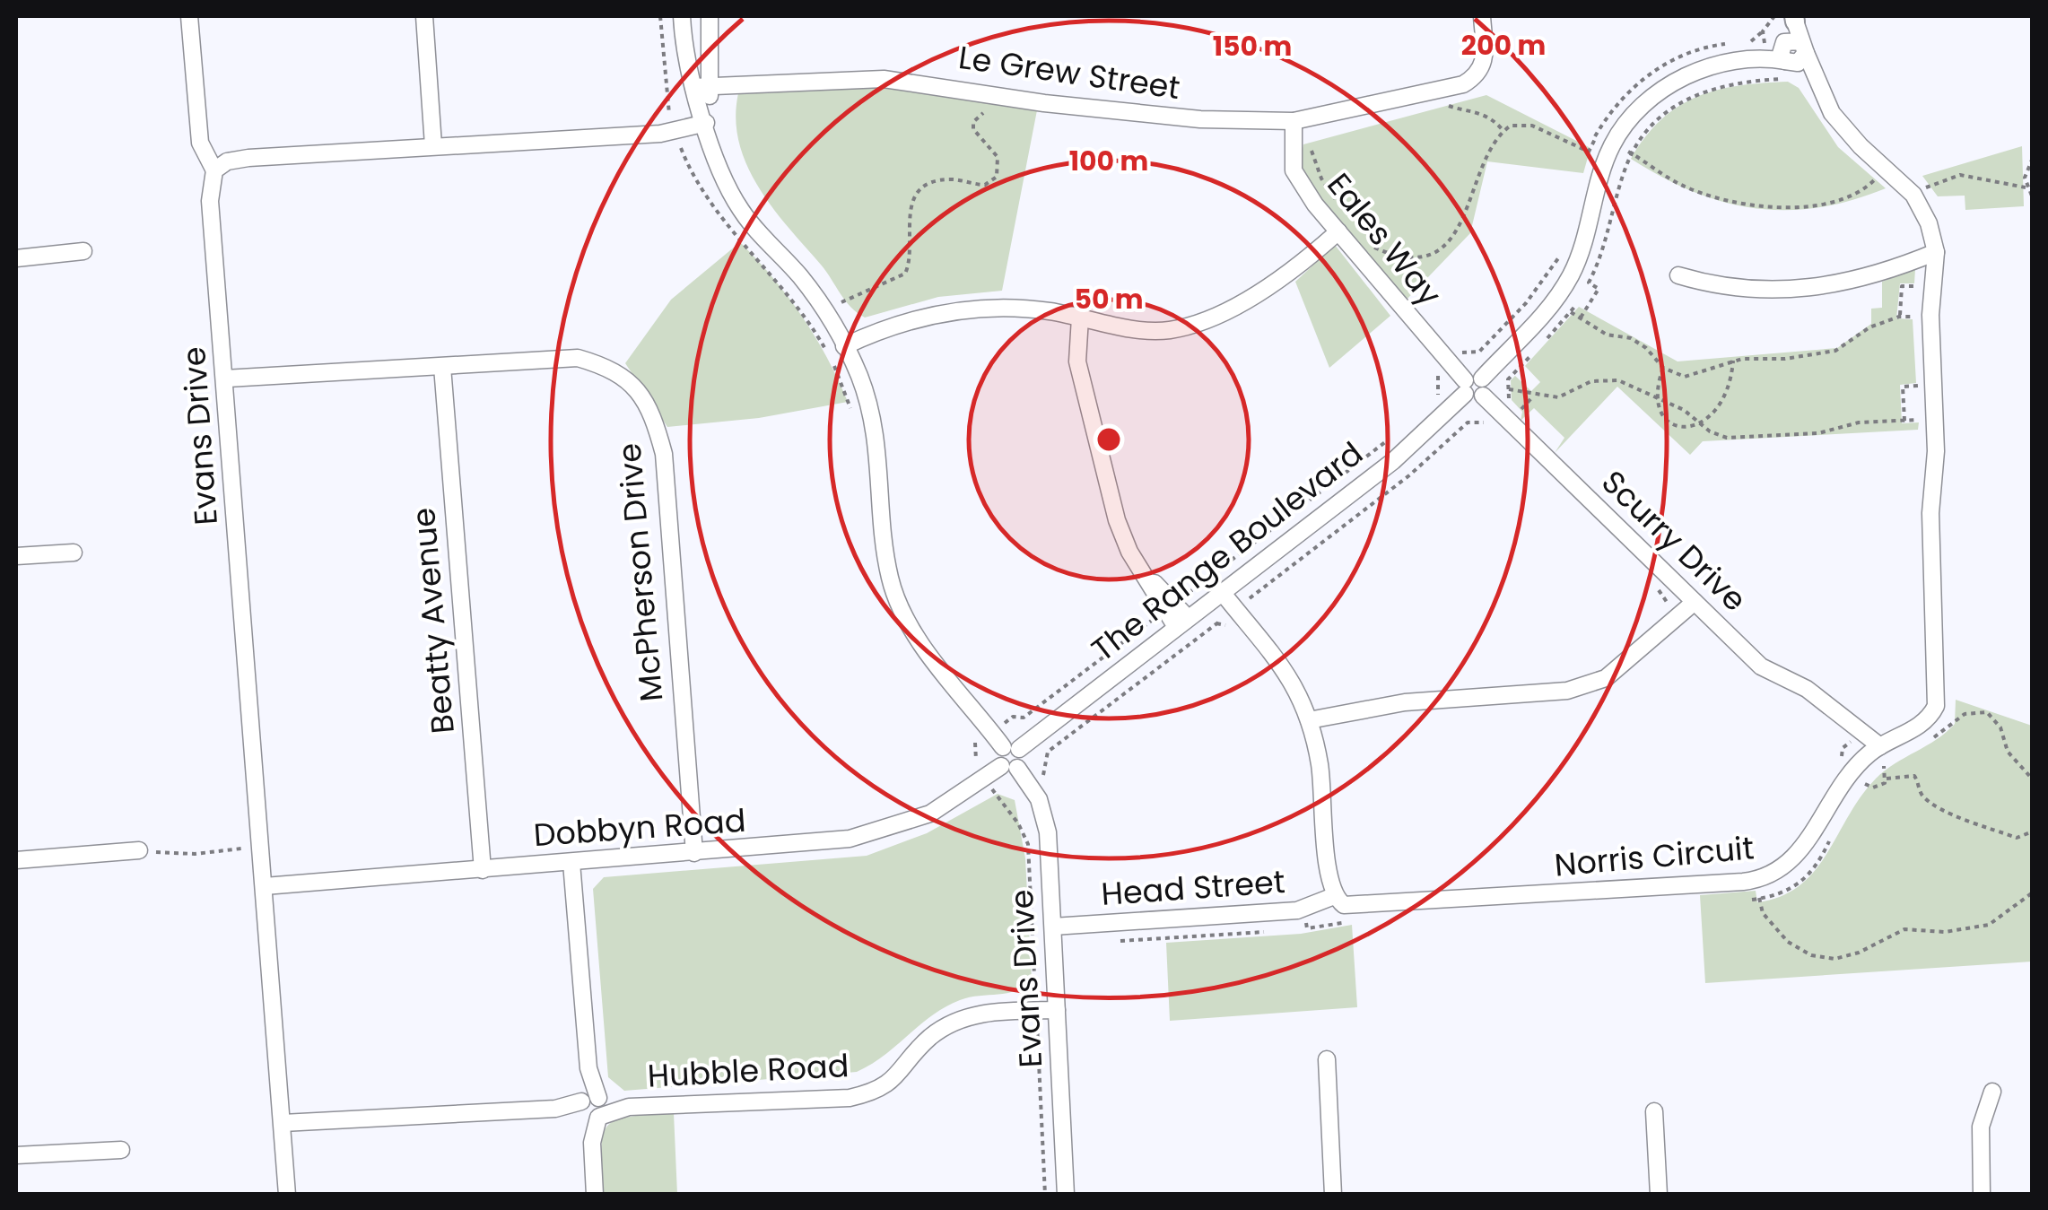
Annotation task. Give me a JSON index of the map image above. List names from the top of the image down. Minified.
{"streets":{"street":["Le Grew Street","Eales Way","Evans Drive","Scurry Drive","The Range Boulevard","McPherson Drive","Beatty Avenue","Dobbyn Road","Norris Circuit","Head Street","Hubble Road"]},"crossings":[["Le Grew Street","Eales Way"],["Eales Way","The Range Boulevard"],["Evans Drive","McPherson Drive"],["Evans Drive","Dobbyn Road"],["Evans Drive","Head Street"],["Evans Drive","Hubble Road"],["Scurry Drive","Norris Circuit"],["McPherson Drive","Beatty Avenue"],["McPherson Drive","Dobbyn Road"],["Beatty Avenue","Dobbyn Road"],["Norris Circuit","Head Street"]],"rings":["200 m","150 m","100 m","50 m"]}
